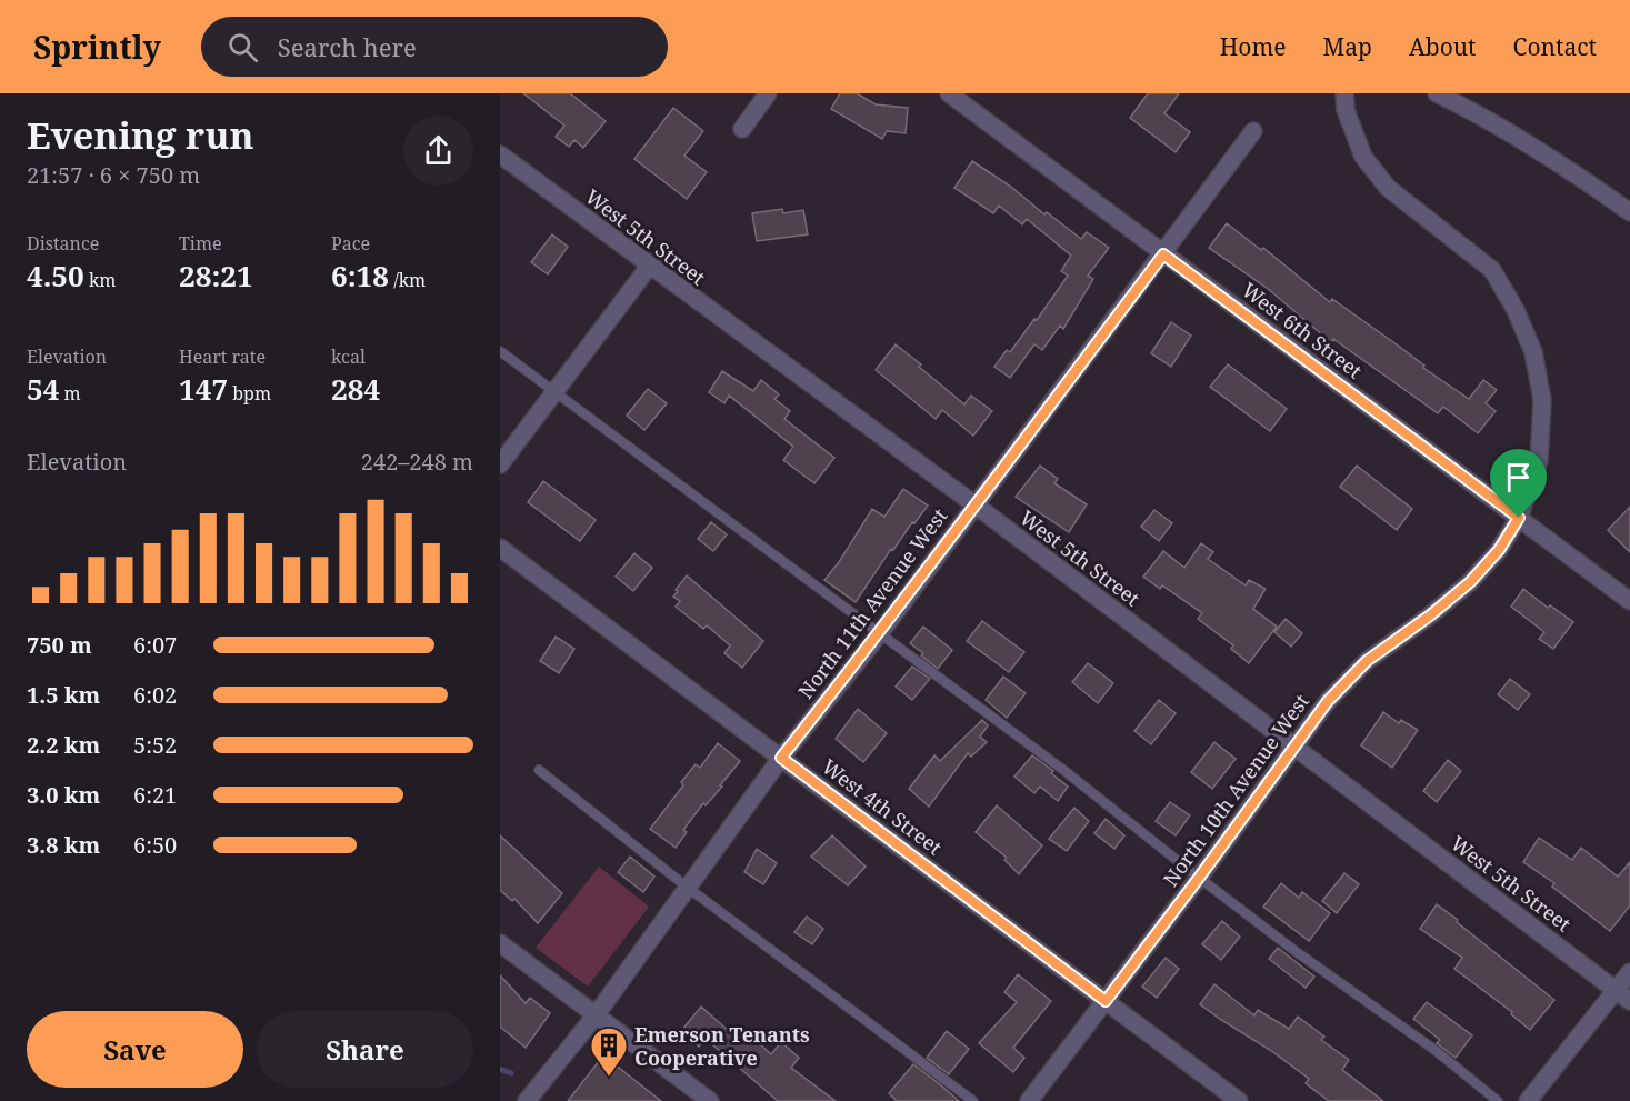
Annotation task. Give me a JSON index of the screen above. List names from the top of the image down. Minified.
{"streets":{"street":["West 5th Street","West 6th Street","North 11th Avenue West","North 10th Avenue West","West 4th Street"]},"crossings":[["West 5th Street","North 11th Avenue West"],["West 5th Street","North 10th Avenue West"],["West 6th Street","North 11th Avenue West"],["West 6th Street","North 10th Avenue West"],["North 11th Avenue West","West 4th Street"],["North 10th Avenue West","West 4th Street"]],"places":{"building":["Emerson Tenants Cooperative"]},"page":{"header":"Sprintly","search":"Search here","nav":["Home","Map","About","Contact"],"heading":["Evening run","21:57 · 6 × 750 m"],"stats":[["Distance","4.50 km"],["Time","28:21"],["Pace","6:18 /km"],["Elevation","54 m"],["Heart rate","147 bpm"],["kcal","284"]],"chart":["Elevation","242–248 m"],"list":[{"name":"750 m","note":"6:07"},{"name":"1.5 km","note":"6:02"},{"name":"2.2 km","note":"5:52"},{"name":"3.0 km","note":"6:21"},{"name":"3.8 km","note":"6:50"}],"buttons":["Save","Share"]}}
